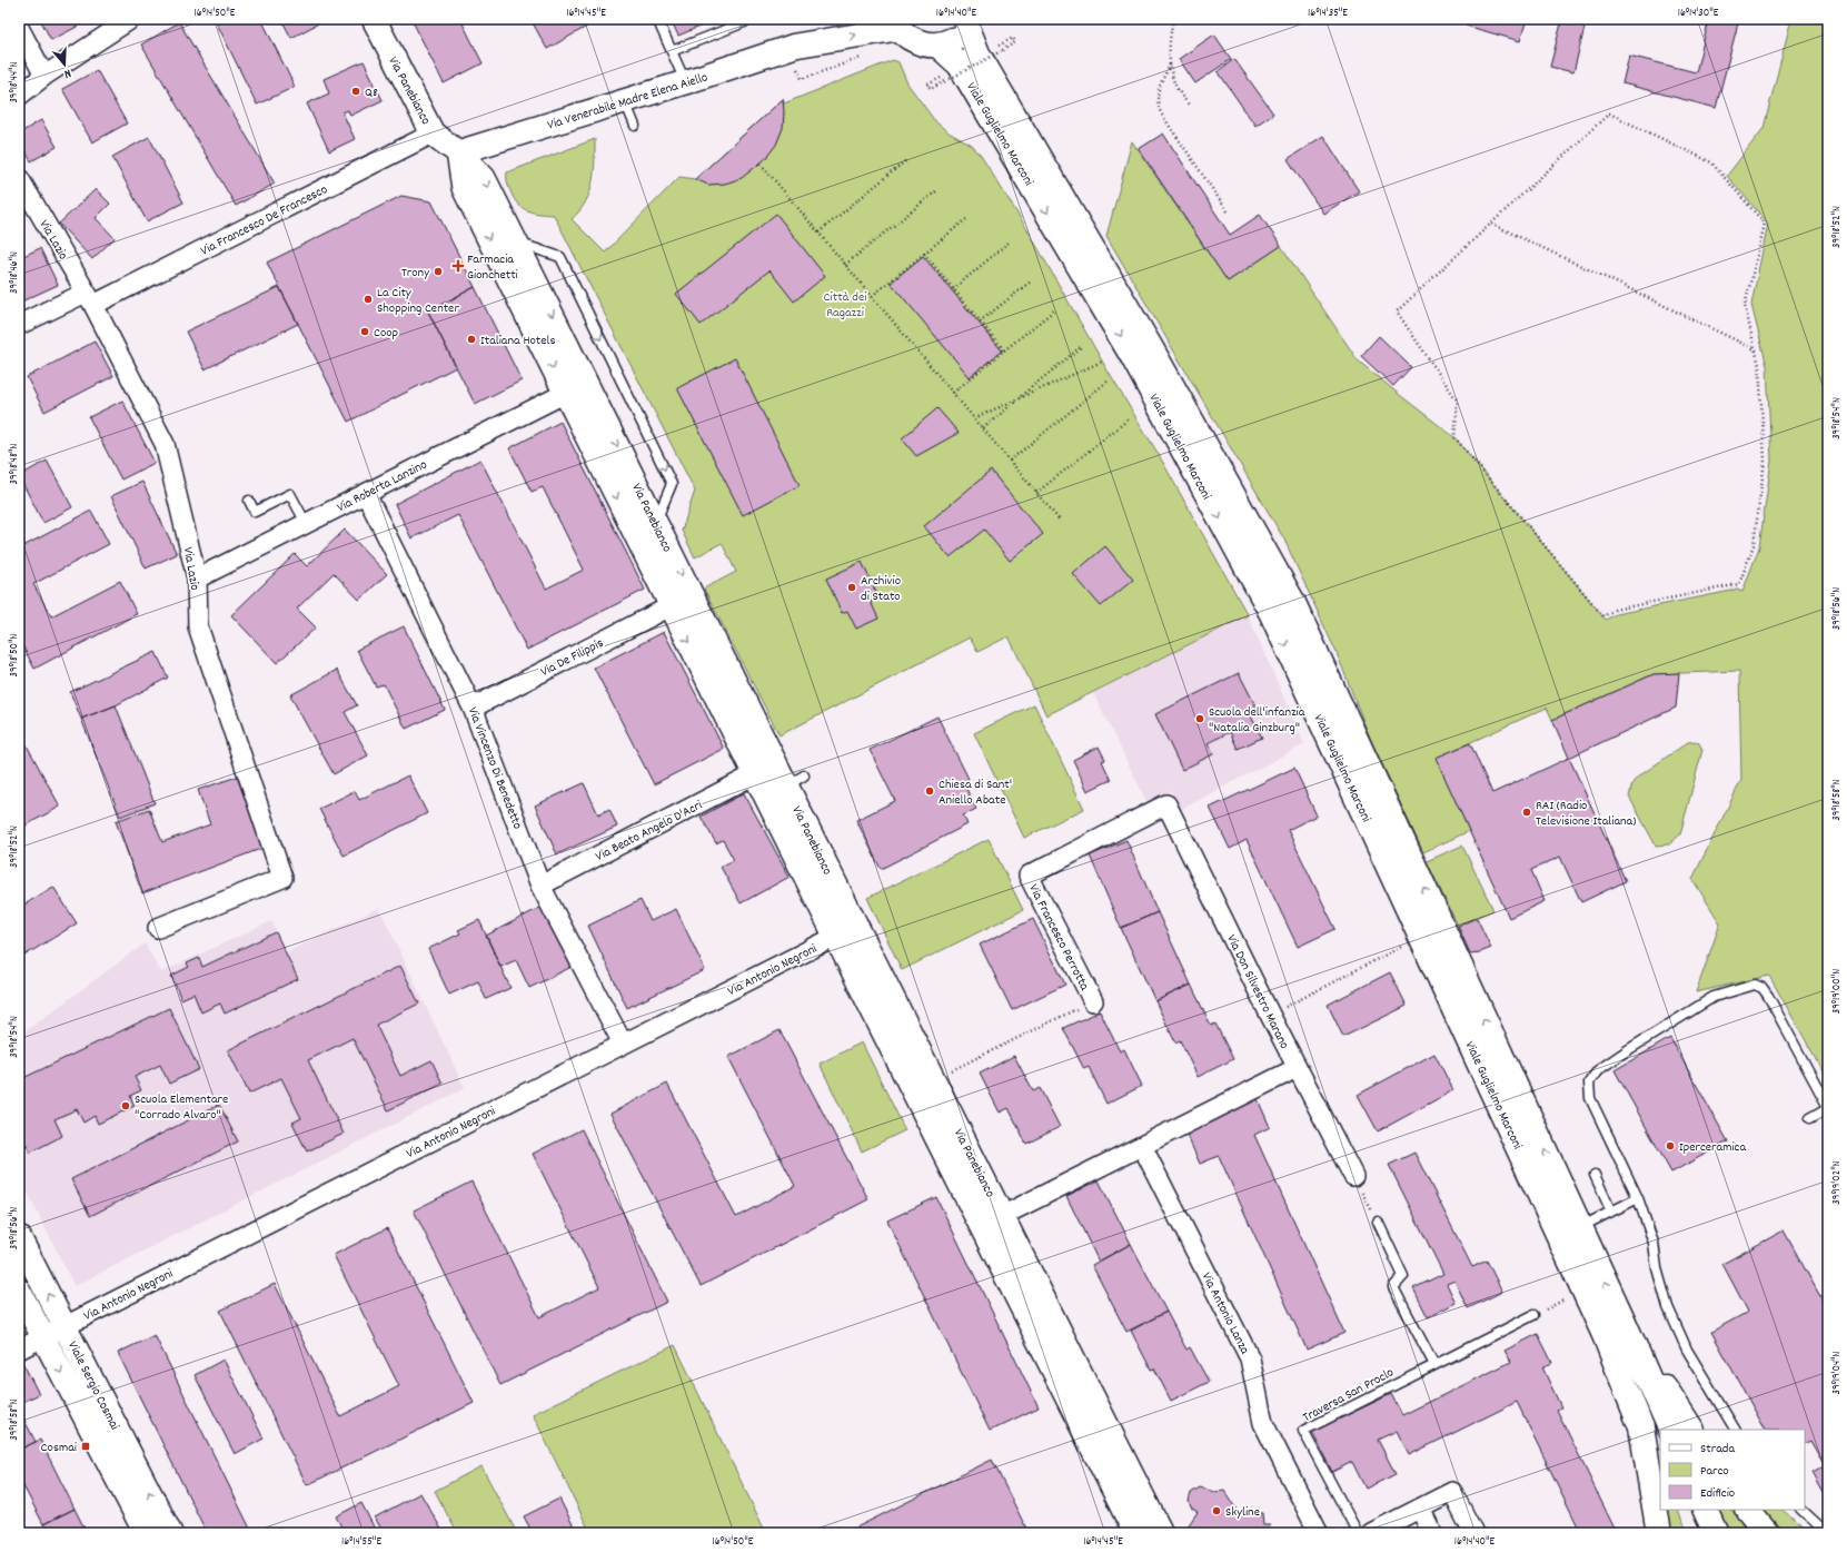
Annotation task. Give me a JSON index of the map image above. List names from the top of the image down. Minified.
{"streets":{"main road":["Viale Guglielmo Marconi"],"street":["Via Panebianco","Via Venerabile Madre Elena Aiello","Via Francesco De Francesco","Via Lazio","Via Roberta Lanzino","Via De Filippis","Via Vincenzo Di Benedetto","Via Beato Angelo D'Acri","Via Francesco Perrotta","Via Antonio Negroni","Via Don Silvestro Marano","Via Antonio Lanza","Viale Sergio Cosmai"],"lane":["Traversa San Proclo"]},"crossings":[["Via Panebianco","Via Venerabile Madre Elena Aiello"],["Via Panebianco","Via Francesco De Francesco"],["Via Panebianco","Via Roberta Lanzino"],["Via Panebianco","Via De Filippis"],["Via Panebianco","Via Beato Angelo D'Acri"],["Via Panebianco","Via Francesco Perrotta"],["Via Panebianco","Via Antonio Negroni"],["Via Francesco De Francesco","Via Lazio"],["Via Lazio","Via Roberta Lanzino"],["Via Roberta Lanzino","Via Vincenzo Di Benedetto"],["Via De Filippis","Via Vincenzo Di Benedetto"],["Via Vincenzo Di Benedetto","Via Beato Angelo D'Acri"],["Via Vincenzo Di Benedetto","Via Antonio Negroni"],["Via Francesco Perrotta","Via Don Silvestro Marano"],["Via Antonio Negroni","Viale Sergio Cosmai"]],"one_way":["Via Panebianco"],"parks":["Città dei Ragazzi"],"places":{"other":["Q8","Trony","La City Shopping Center","Coop","Italiana Hotels","Archivio di Stato","Scuola dell'infanzia \"Natalia Ginzburg\"","Chiesa di Sant' Aniello Abate","RAI (Radio Televisione Italiana)","Scuola Elementare \"Corrado Alvaro\"","Iperceramica","Skyline"],"health":["Farmacia Gionchetti"],"transit":["Cosmai"]},"legend":["Strada","Parco","Edificio"],"north":"bottom","coordinates":["16°14'50\"E","16°14'45\"E","16°14'40\"E","16°14'35\"E","16°14'30\"E","39°18'44\"N","39°18'52\"N","39°18'46\"N","39°18'54\"N","39°18'48\"N","39°18'56\"N","39°18'50\"N","39°18'58\"N","39°19'00\"N","39°19'02\"N","39°19'04\"N","16°14'55\"E"]}
